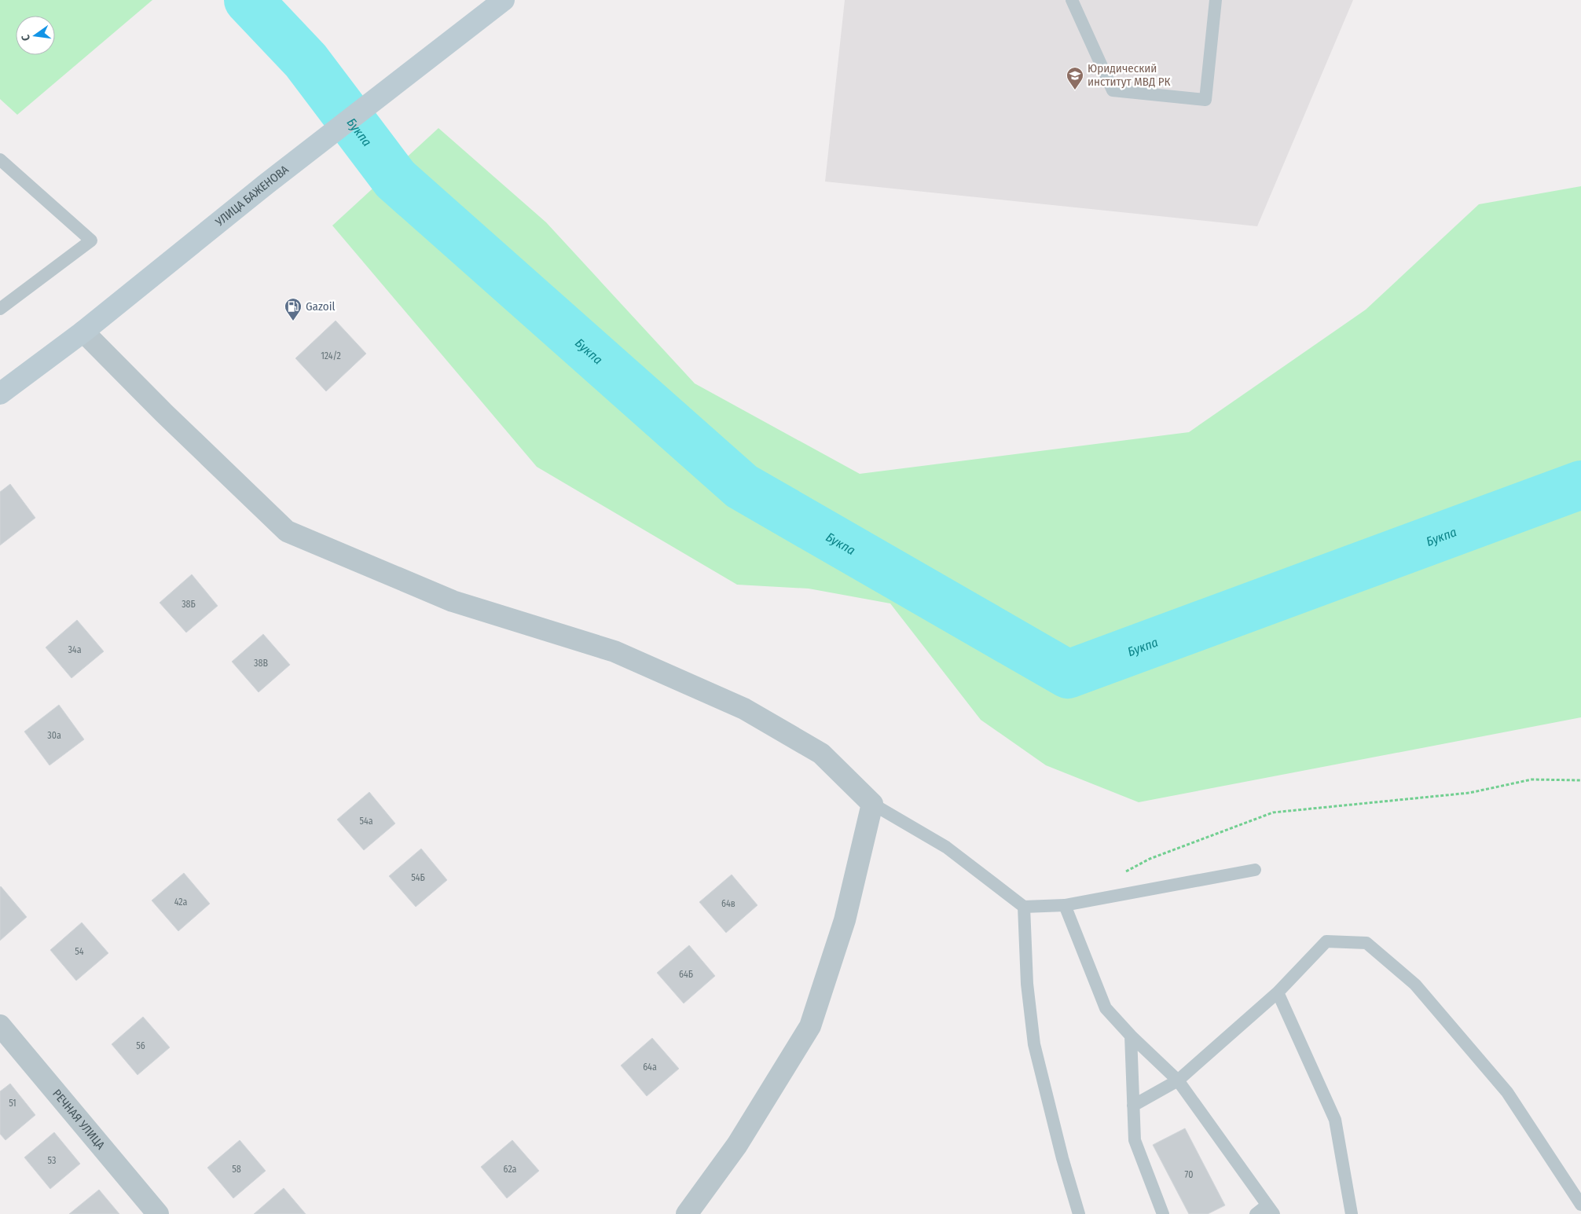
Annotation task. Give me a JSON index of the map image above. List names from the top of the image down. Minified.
{"streets":{"main road":["УЛИЦА БАЖЕНОВА"],"street":["РЕЧНАЯ УЛИЦА"]},"water":["Букпа"],"places":{"school or university":["Юридический институт МВД РК"],"fuel station":["Gazoil"]},"house_numbers":["124/2","38Б","34а","38В","30а","54а","54Б","42а","64в","54","64Б","56","64а","51","53","58","62а","70"],"north":"left"}
